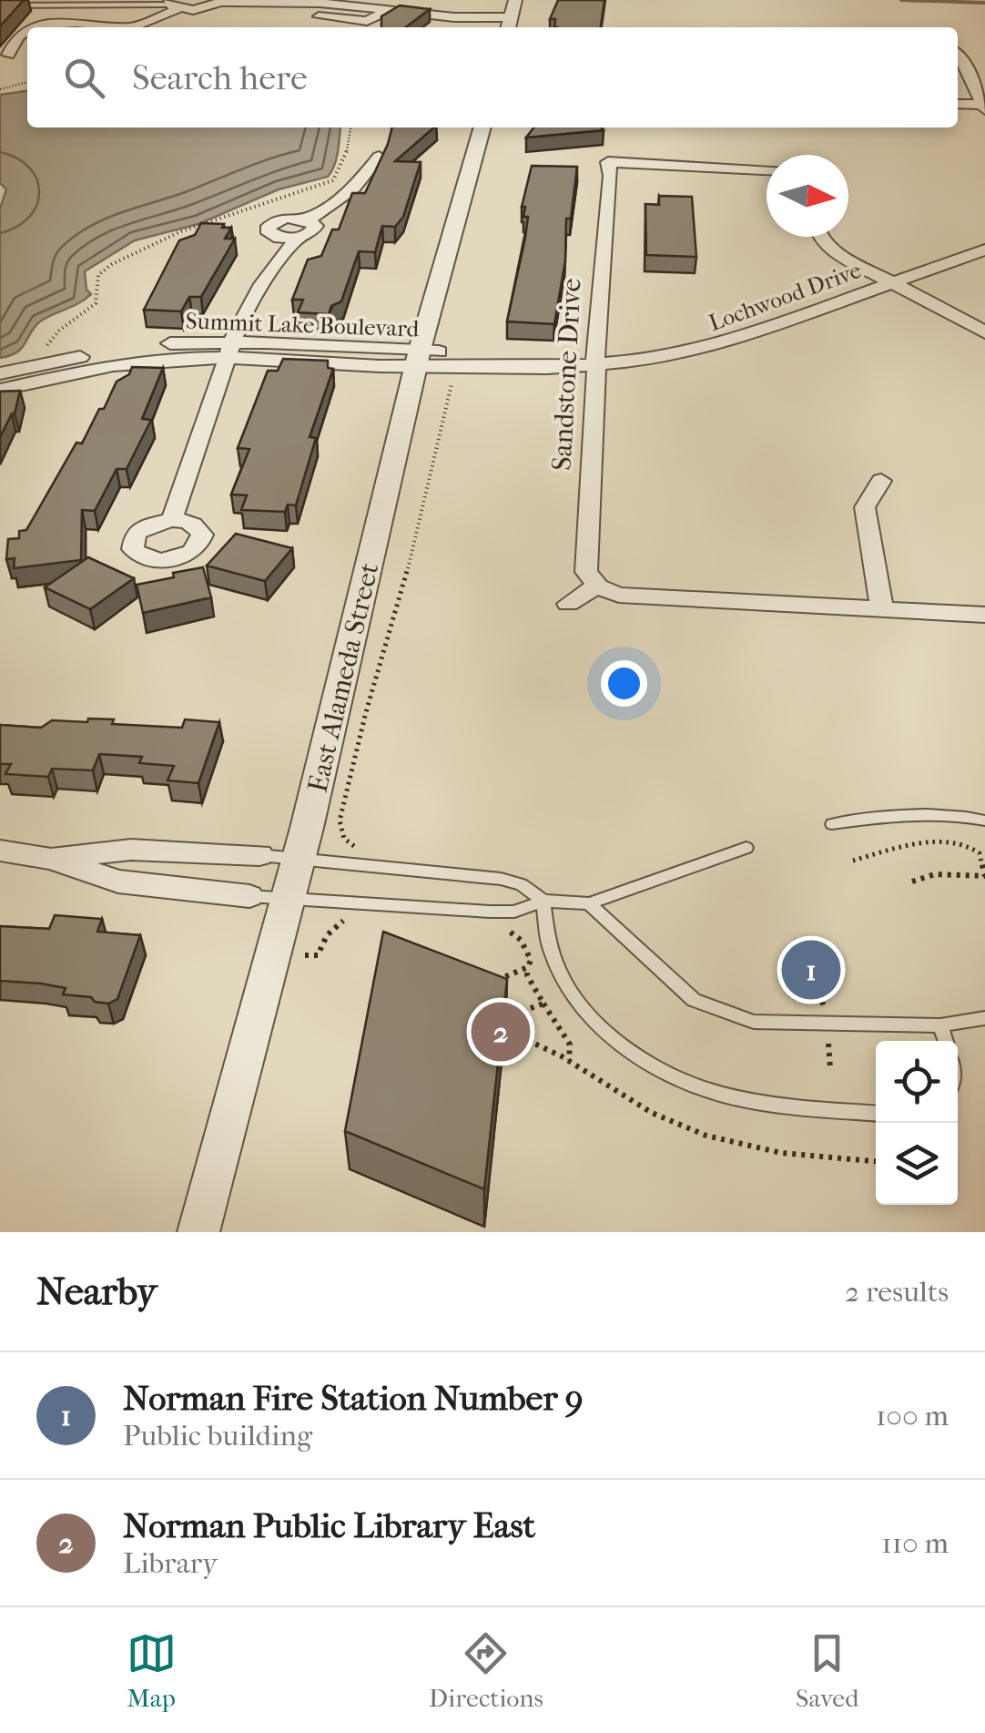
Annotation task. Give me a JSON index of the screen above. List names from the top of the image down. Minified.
{"streets":{"street":["Lochwood Drive","Summit Lake Boulevard","Sandstone Drive","East Alameda Street"]},"crossings":[["Lochwood Drive","Summit Lake Boulevard"],["Lochwood Drive","Sandstone Drive"],["Lochwood Drive","East Alameda Street"],["Summit Lake Boulevard","East Alameda Street"]],"north":"right","page":{"search":"Search here","pins":["1","2"],"heading":["Nearby","2 results"],"list":[{"mark":"1","name":"Norman Fire Station Number 9","note":"Public building","value":"100 m"},{"mark":"2","name":"Norman Public Library East","note":"Library","value":"110 m"}],"nav":["Map","Directions","Saved"]}}
